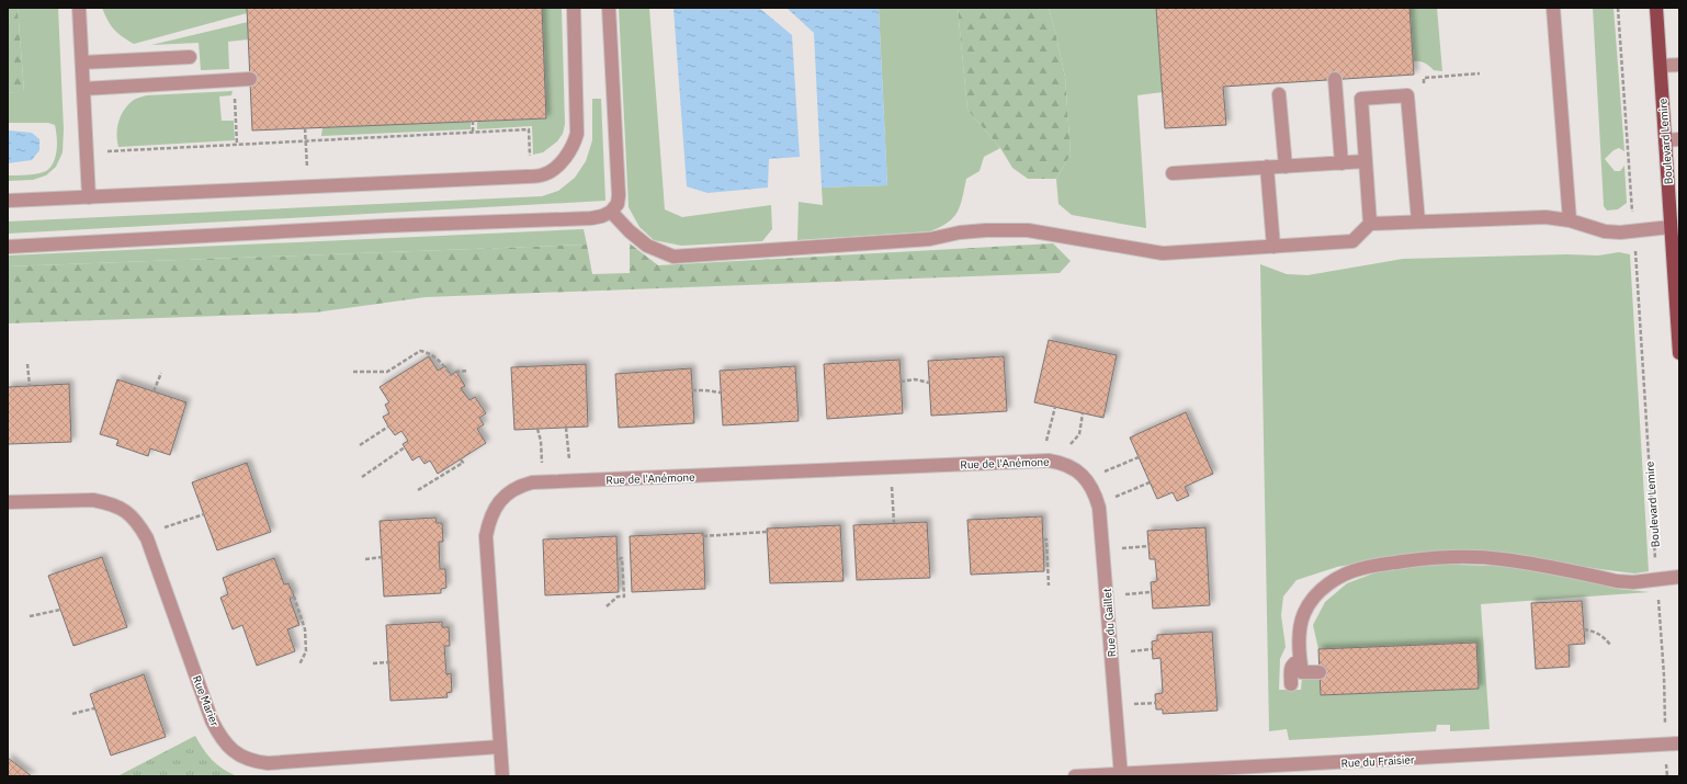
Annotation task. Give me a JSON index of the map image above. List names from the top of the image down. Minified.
{"streets":{"main road":["Boulevard Lemire"],"street":["Rue de l'Anémone","Rue du Gaillet","Rue Marier","Rue du Fraisier"]},"crossings":[["Rue de l'Anémone","Rue du Gaillet"],["Rue de l'Anémone","Rue Marier"],["Rue du Gaillet","Rue du Fraisier"]]}
